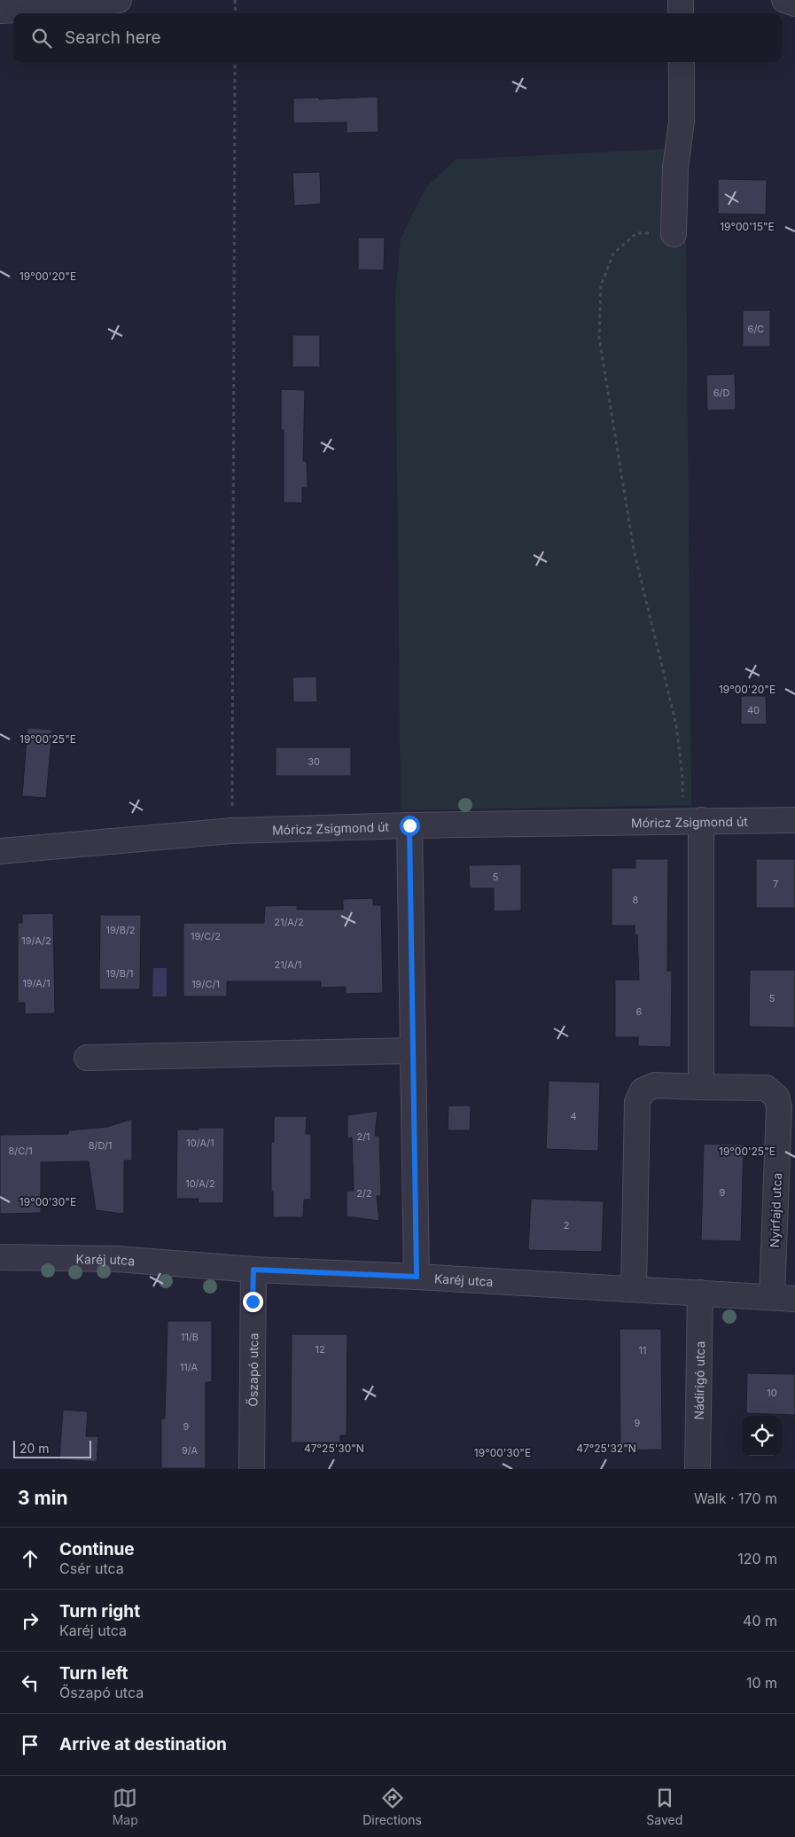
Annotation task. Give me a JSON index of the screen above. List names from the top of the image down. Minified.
{"streets":{"street":["Móricz Zsigmond út","Nyírfajd utca","Karéj utca","Őszapó utca","Nádirigó utca"]},"crossings":[["Nyírfajd utca","Karéj utca"],["Karéj utca","Őszapó utca"],["Karéj utca","Nádirigó utca"]],"house_numbers":["6/C","6/D","40","30","5","7","8","21/A/2","19/B/2","19/C/2","19/A/2","21/A/1","19/B/1","19/A/1","19/C/1","5","6","4","2/1","10/A/1","8/D/1","8/C/1","10/A/2","9","2/2","2","11/B","12","11","11/A","10","9","9","9/A"],"scale_bar":"20 m","page":{"search":"Search here","scale":"20 m","heading":["3 min","Walk · 170 m"],"list":[["Continue","Csér utca","120 m"],["Turn right","Karéj utca","40 m"],["Turn left","Őszapó utca","10 m"],"Arrive at destination"],"nav":["Map","Directions","Saved"]},"coordinates":["19°00'15\"E","19°00'20\"E","19°00'25\"E","19°00'30\"E","47°25'30\"N","47°25'32\"N"]}
